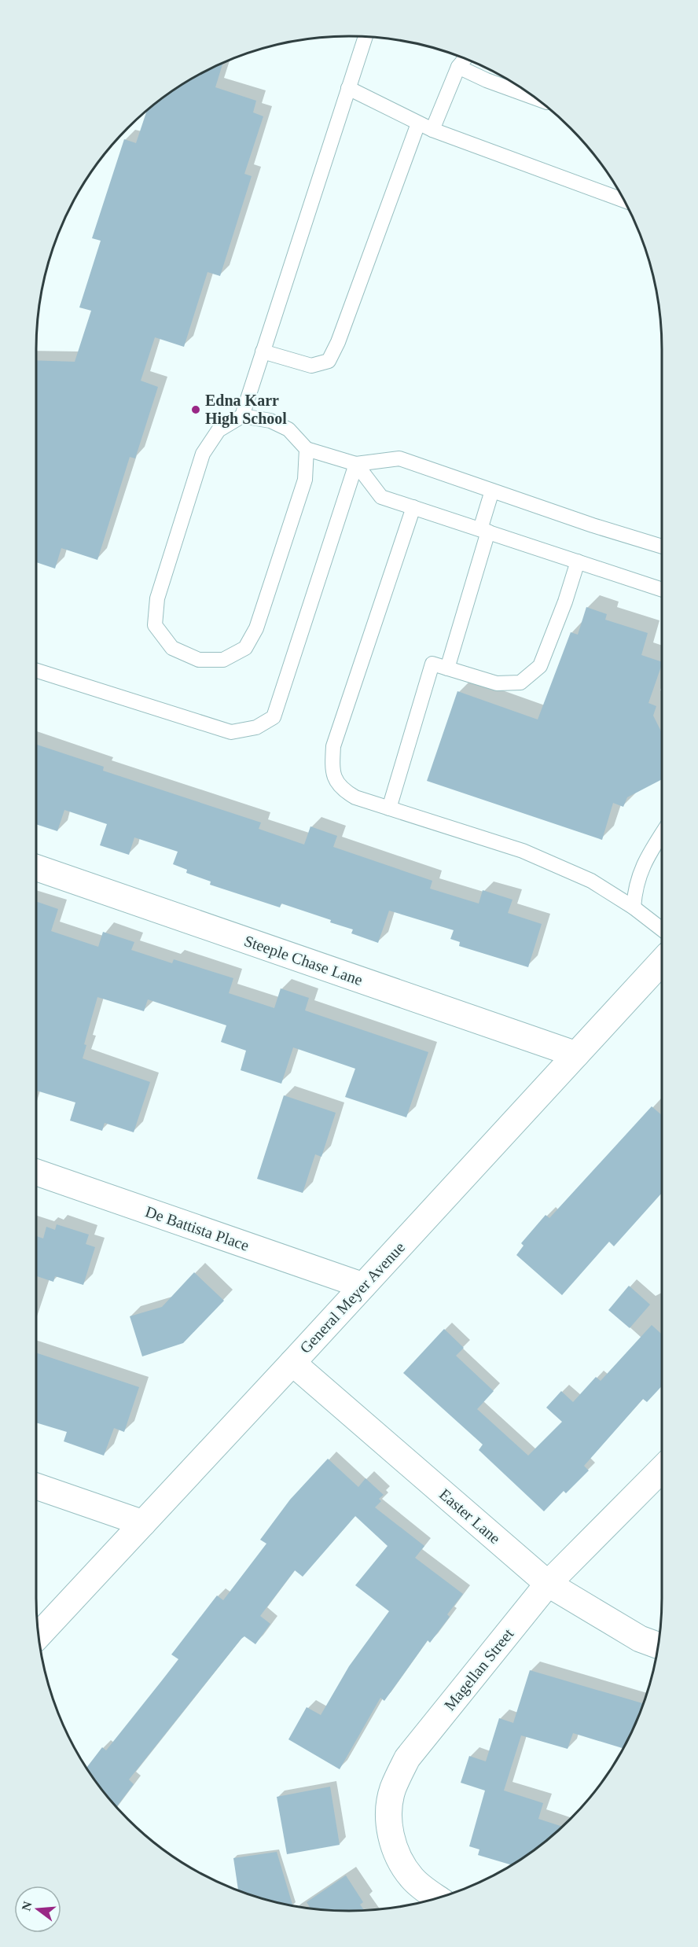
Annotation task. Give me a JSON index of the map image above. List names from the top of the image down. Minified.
{"streets":{"street":["Steeple Chase Lane","De Battista Place","General Meyer Avenue","Easter Lane","Magellan Street"]},"crossings":[["Steeple Chase Lane","General Meyer Avenue"],["De Battista Place","General Meyer Avenue"],["General Meyer Avenue","Easter Lane"],["Easter Lane","Magellan Street"]],"places":["Edna Karr High School"],"north":"left"}
